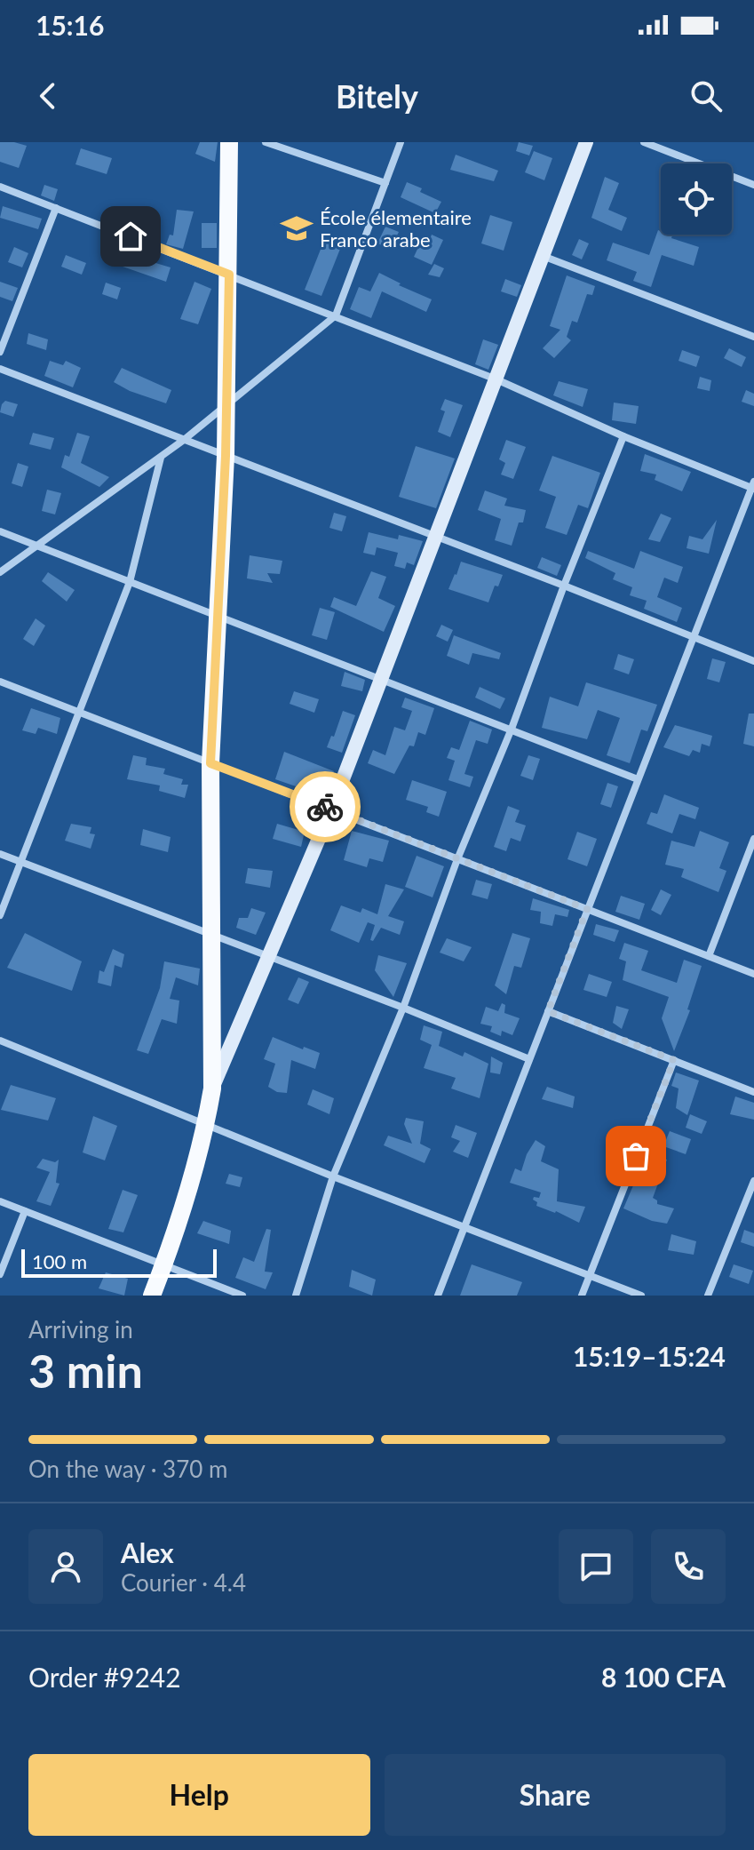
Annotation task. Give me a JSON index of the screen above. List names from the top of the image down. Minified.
{"places":{"school or university":["École élementaire Franco arabe"]},"scale_bar":"100 m","page":{"status":"15:16","header":"Bitely","scale":"100 m","heading":["3 min","Arriving in","15:19–15:24"],"panel":["Alex","Courier · 4.4","Order #9242","8 100 CFA"],"bar":"On the way · 370 m","buttons":["Help","Share"]}}
